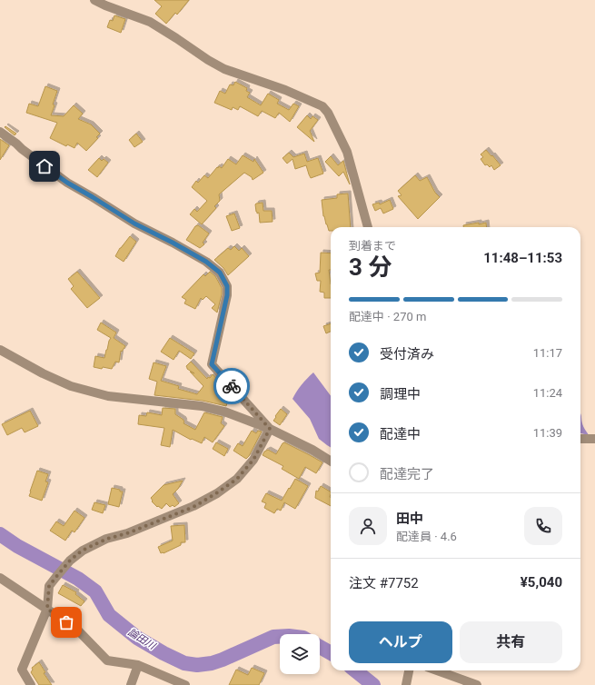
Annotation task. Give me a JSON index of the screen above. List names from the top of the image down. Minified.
{"water":["論田川"],"page":{"heading":["3 分","到着まで","11:48–11:53"],"panel":["田中","配達員 · 4.6","注文 #7752","¥5,040"],"bar":"配達中 · 270 m","list":[["受付済み","11:17"],["調理中","11:24"],["配達中","11:39"],"配達完了"],"buttons":["ヘルプ","共有"]}}
